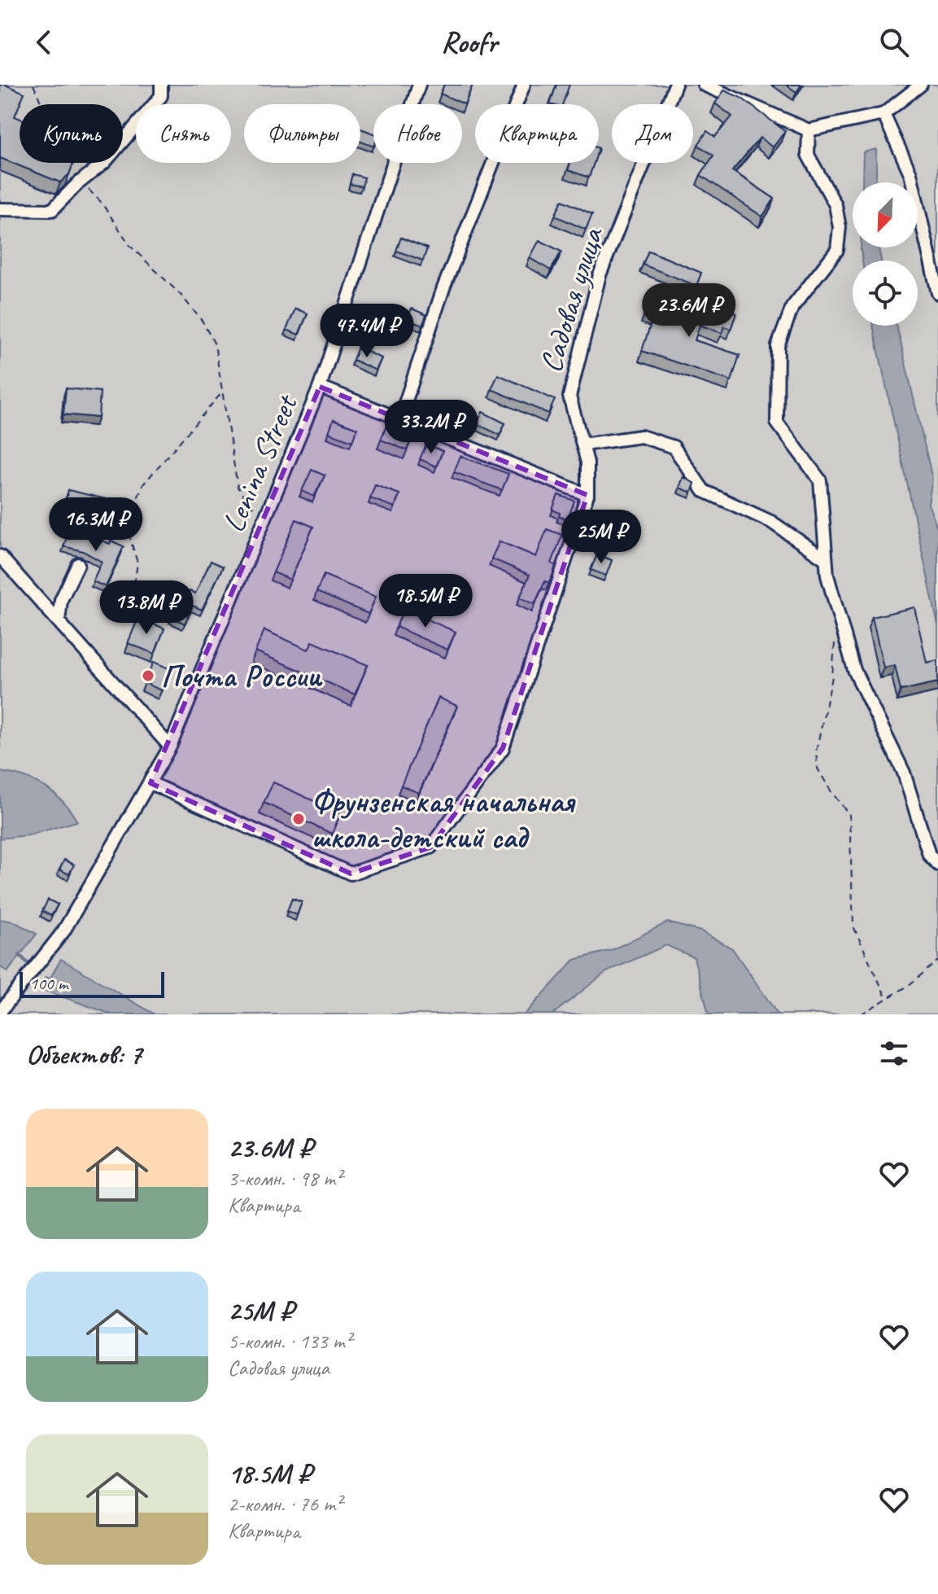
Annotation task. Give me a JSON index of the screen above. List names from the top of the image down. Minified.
{"streets":{"street":["Садовая улица","Lenina Street"]},"crossings":[["Садовая улица","Lenina Street"]],"places":["Почта России","Фрунзенская начальная школа-детский сад"],"scale_bar":"100 m","north":"bottom left","page":{"header":"Roofr","chip":["Купить","Снять","Фильтры","Новое","Квартира","Дом"],"price":["23.6M ₽","47.4M ₽","33.2M ₽","16.3M ₽","25M ₽","18.5M ₽","13.8M ₽"],"scale":"100 m","heading":"Объектов: 7","list":[{"name":"23.6M ₽","note":"3-комн. · 98 m² · Квартира"},{"name":"25M ₽","note":"5-комн. · 133 m² · Садовая улица"},{"name":"18.5M ₽","note":"2-комн. · 76 m² · Квартира"}]}}
